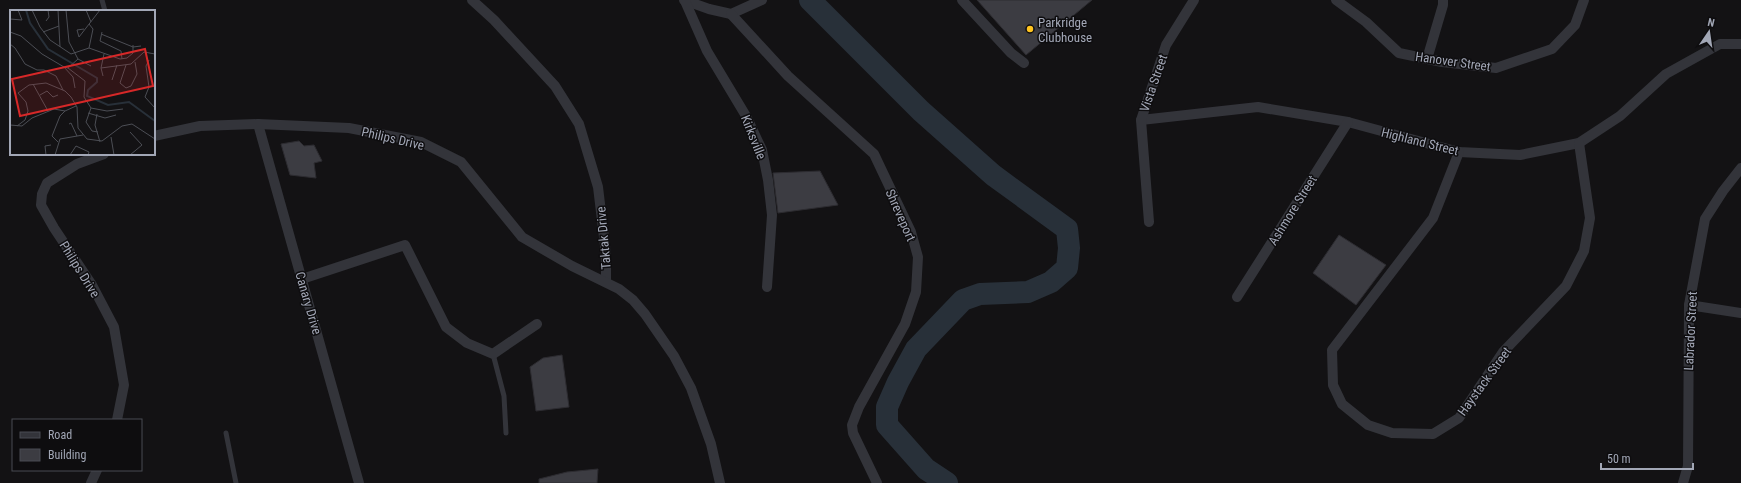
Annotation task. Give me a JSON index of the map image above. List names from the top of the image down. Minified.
{"streets":{"street":["Hanover Street","Vista Street","Kirksville","Philips Drive","Highland Street","Ashmore Street","Shreveport","Taktak Drive","Canary Drive","Labrador Street","Haystack Street"]},"crossings":[["Vista Street","Highland Street"],["Philips Drive","Taktak Drive"],["Philips Drive","Canary Drive"],["Highland Street","Ashmore Street"],["Highland Street","Haystack Street"]],"places":["Parkridge Clubhouse"],"legend":["Road","Building"],"scale_bar":"50 m","north":"top"}
